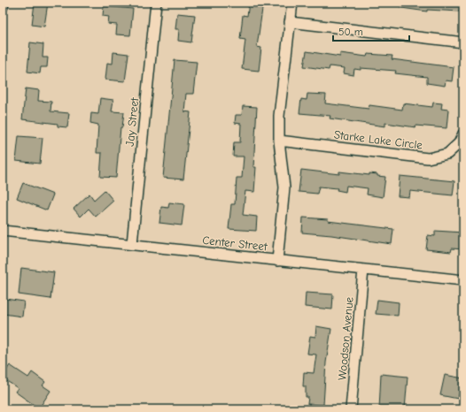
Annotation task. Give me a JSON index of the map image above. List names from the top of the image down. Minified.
{"streets":{"street":["Jay Street","Starke Lake Circle","Center Street","Woodson Avenue"]},"crossings":[["Jay Street","Center Street"],["Center Street","Woodson Avenue"]],"scale_bar":"50 m"}
